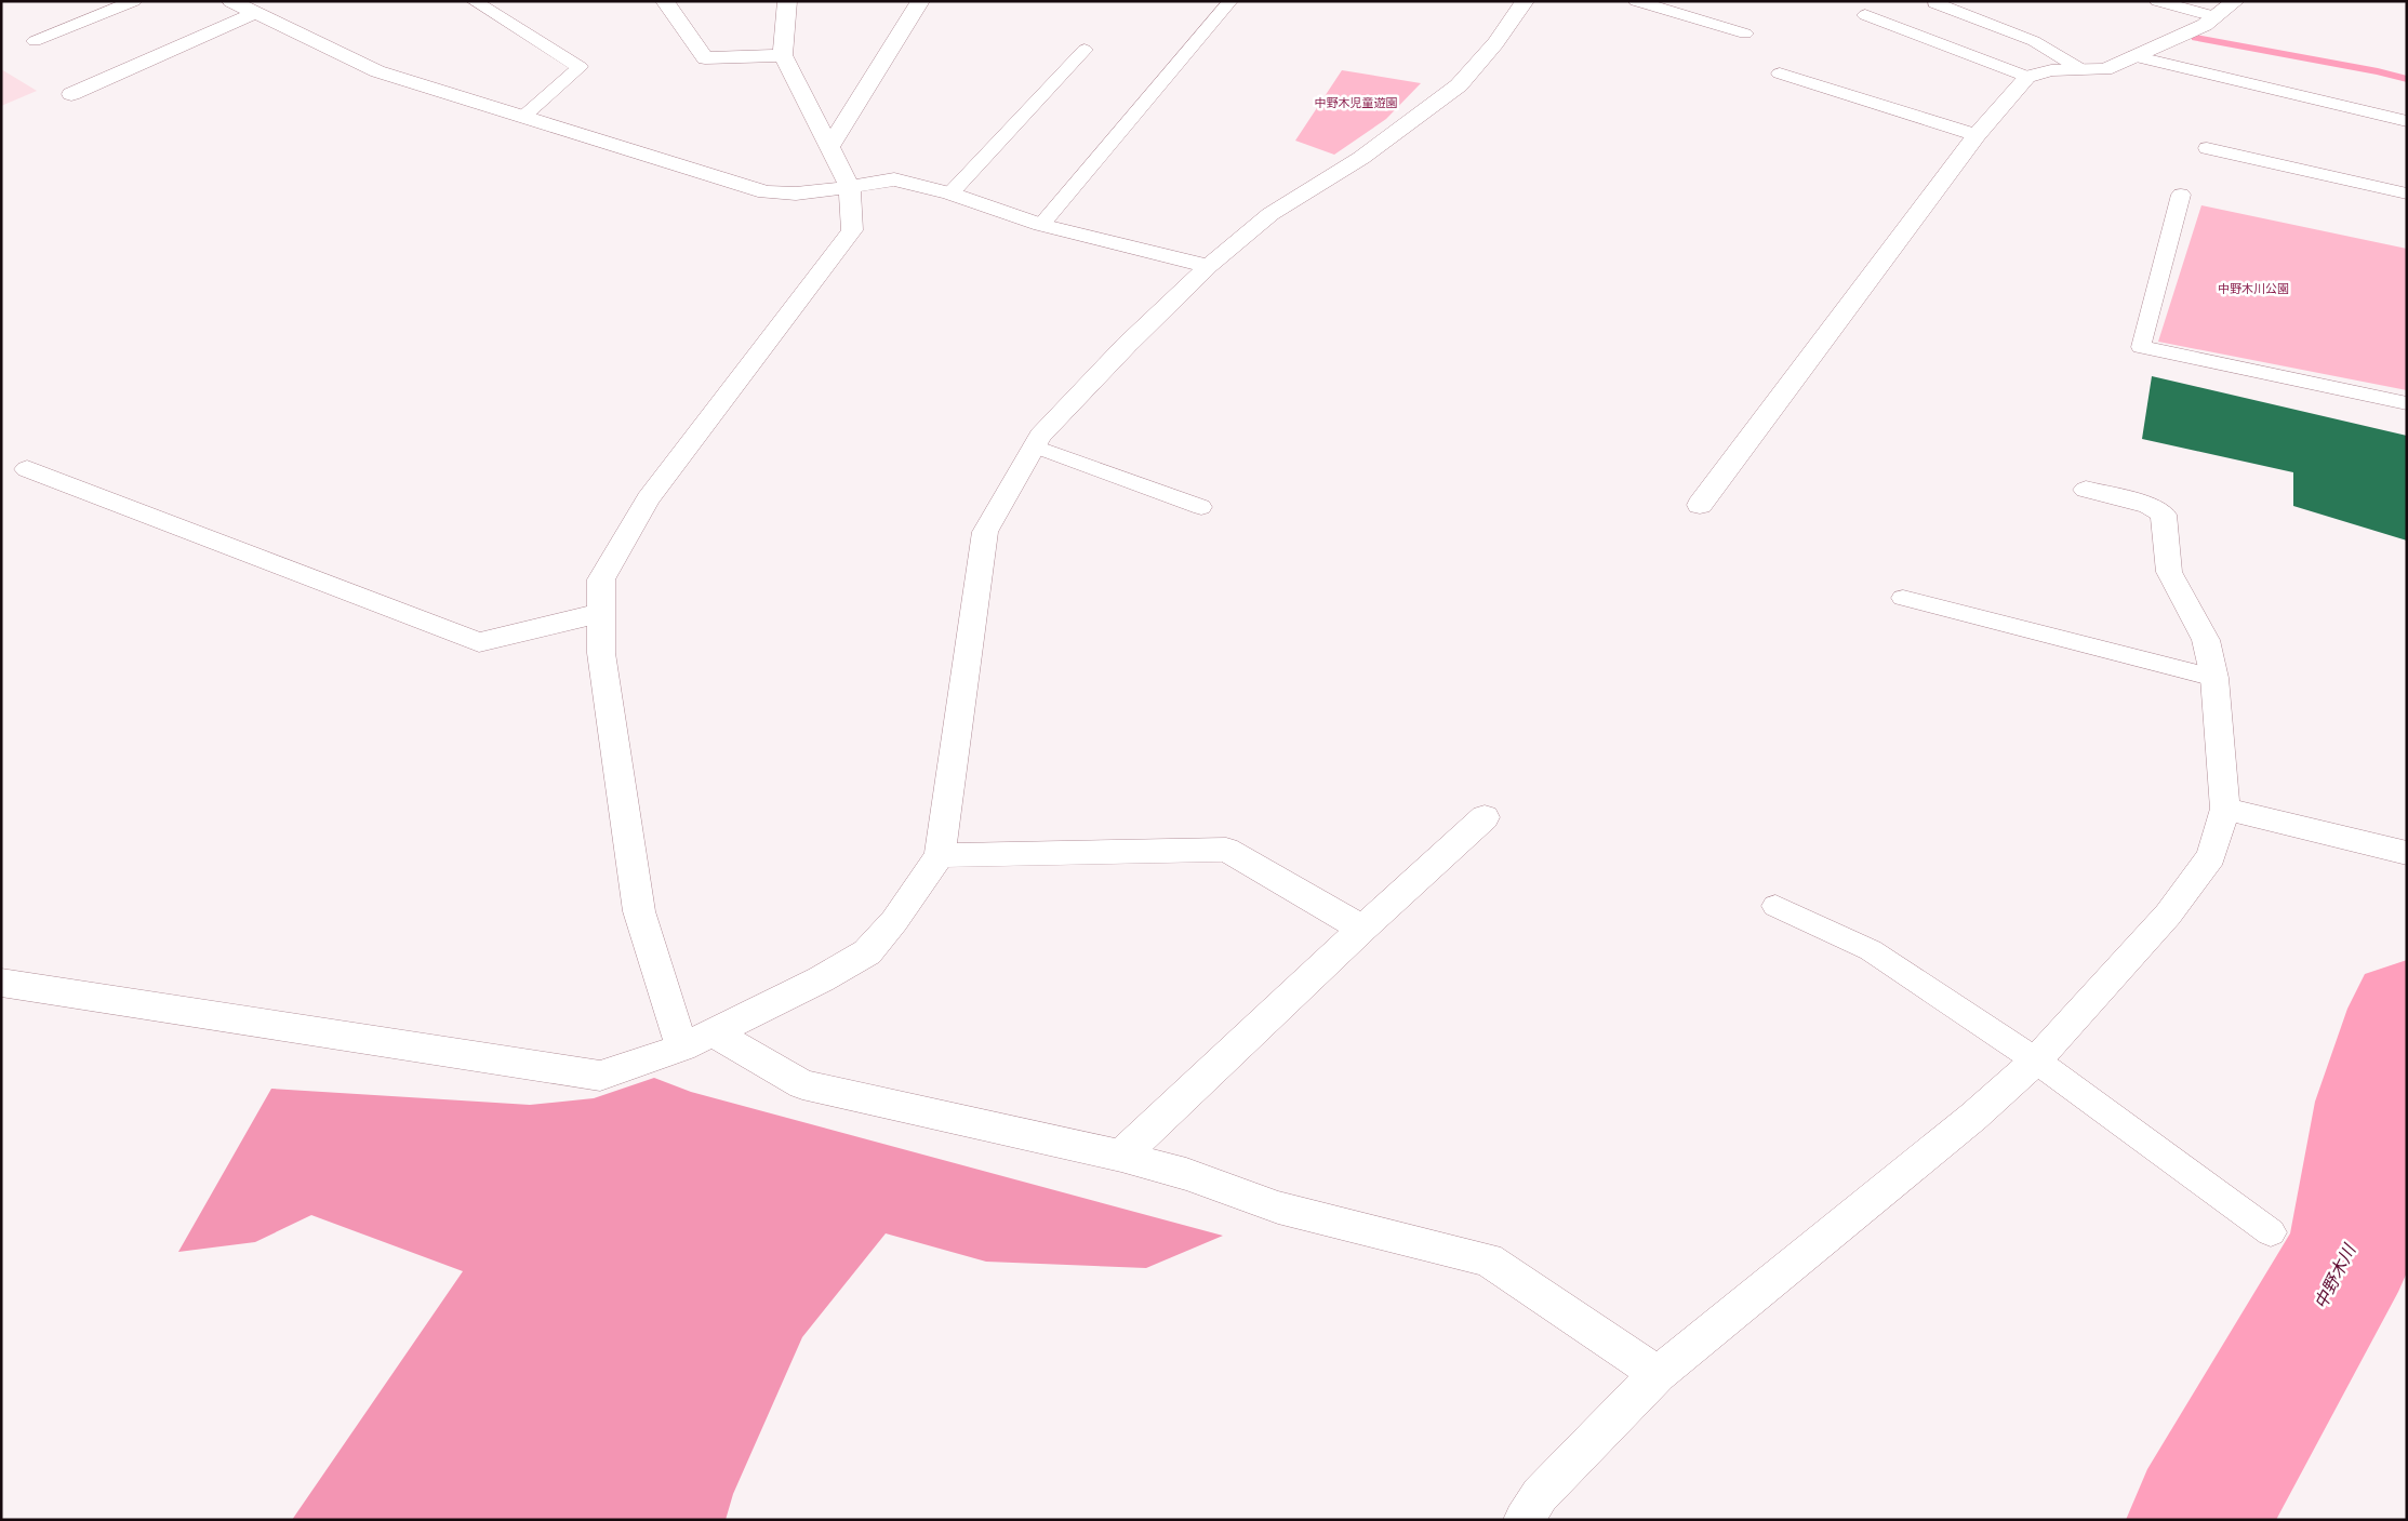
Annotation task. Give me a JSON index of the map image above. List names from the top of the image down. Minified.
{"water":["中野木川"],"parks":["中野木児童遊園","中野木川公園"]}
